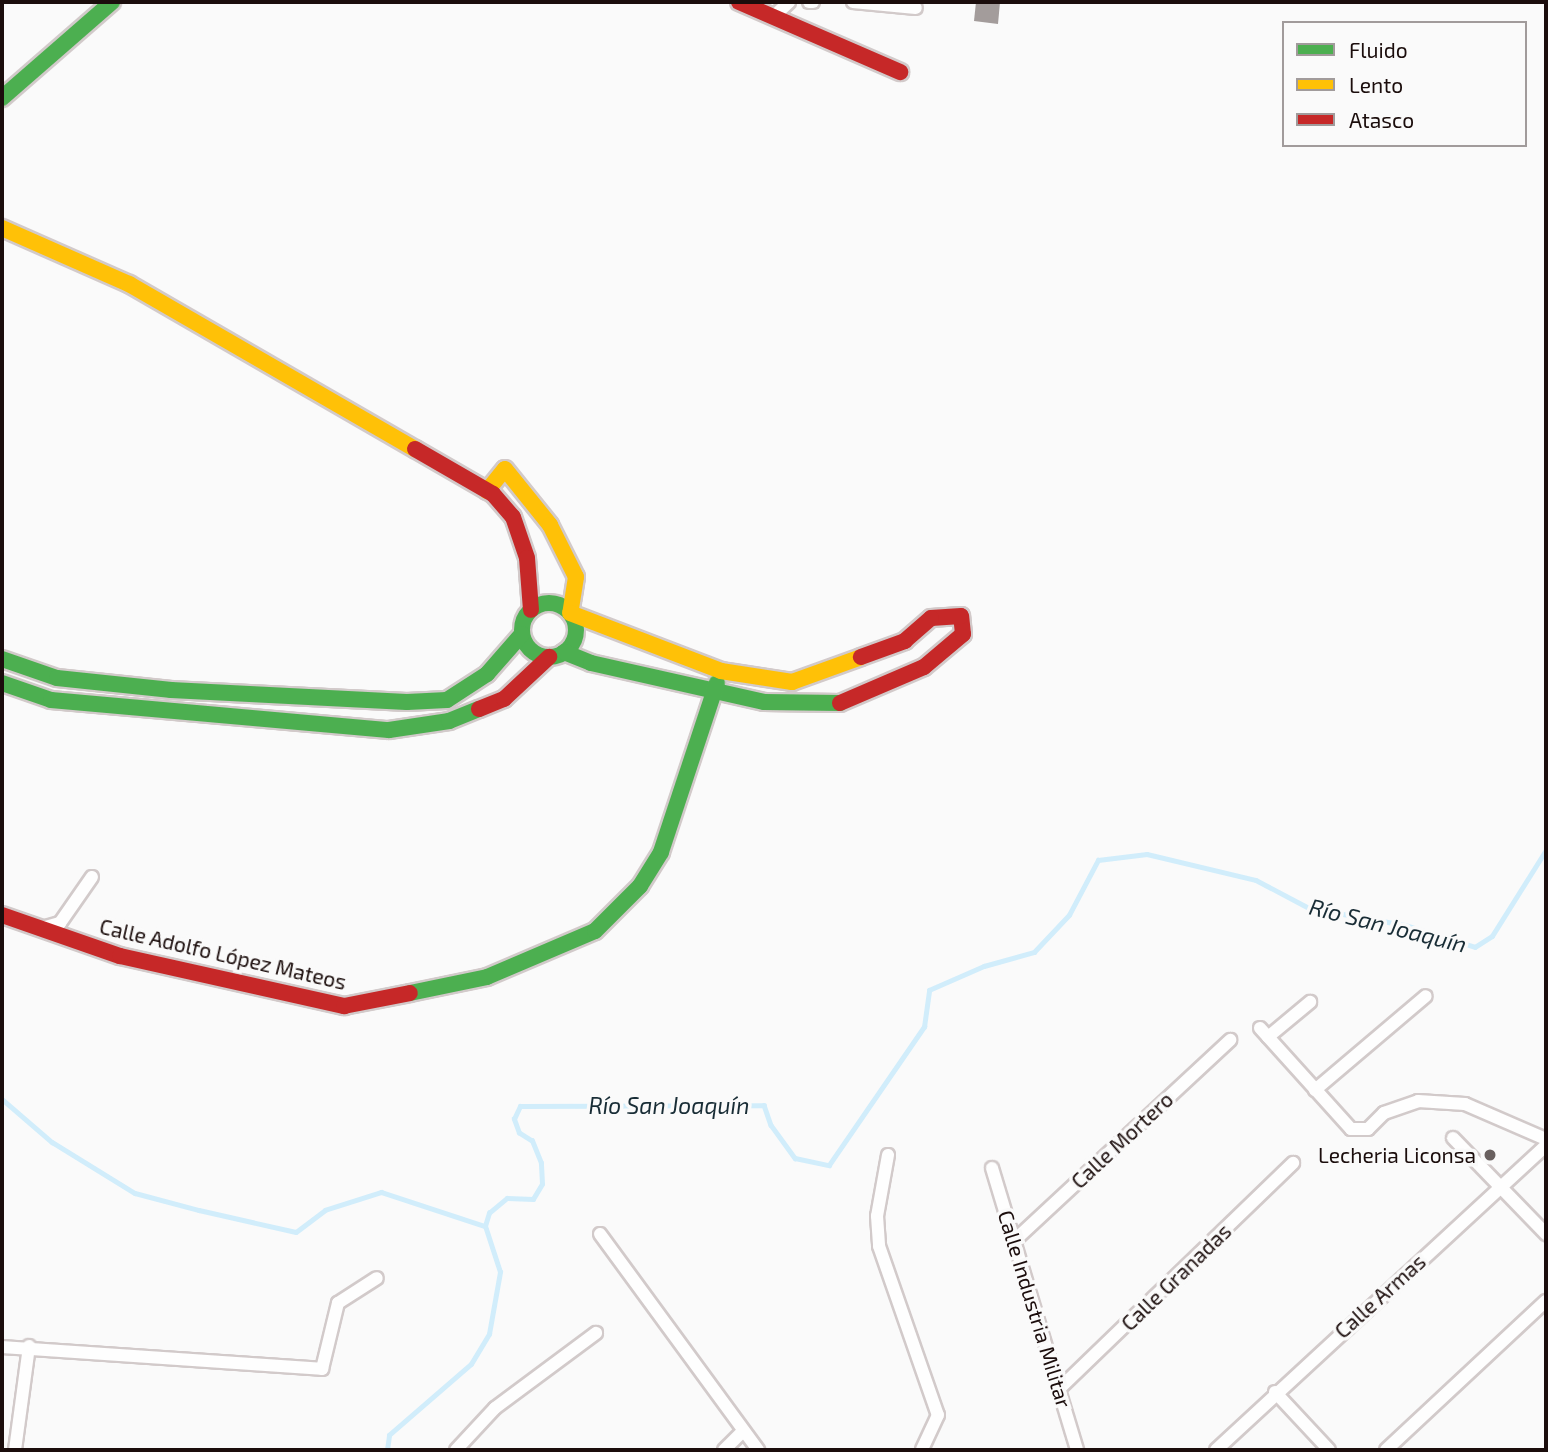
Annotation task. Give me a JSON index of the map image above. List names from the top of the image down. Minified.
{"streets":{"street":["Calle Adolfo López Mateos","Calle Mortero","Calle Granadas","Calle Armas","Calle Industria Militar"]},"crossings":[["Calle Mortero","Calle Industria Militar"],["Calle Granadas","Calle Industria Militar"]],"water":["Río San Joaquín"],"places":["Lecheria Liconsa"],"legend":["Fluido","Lento","Atasco"]}
